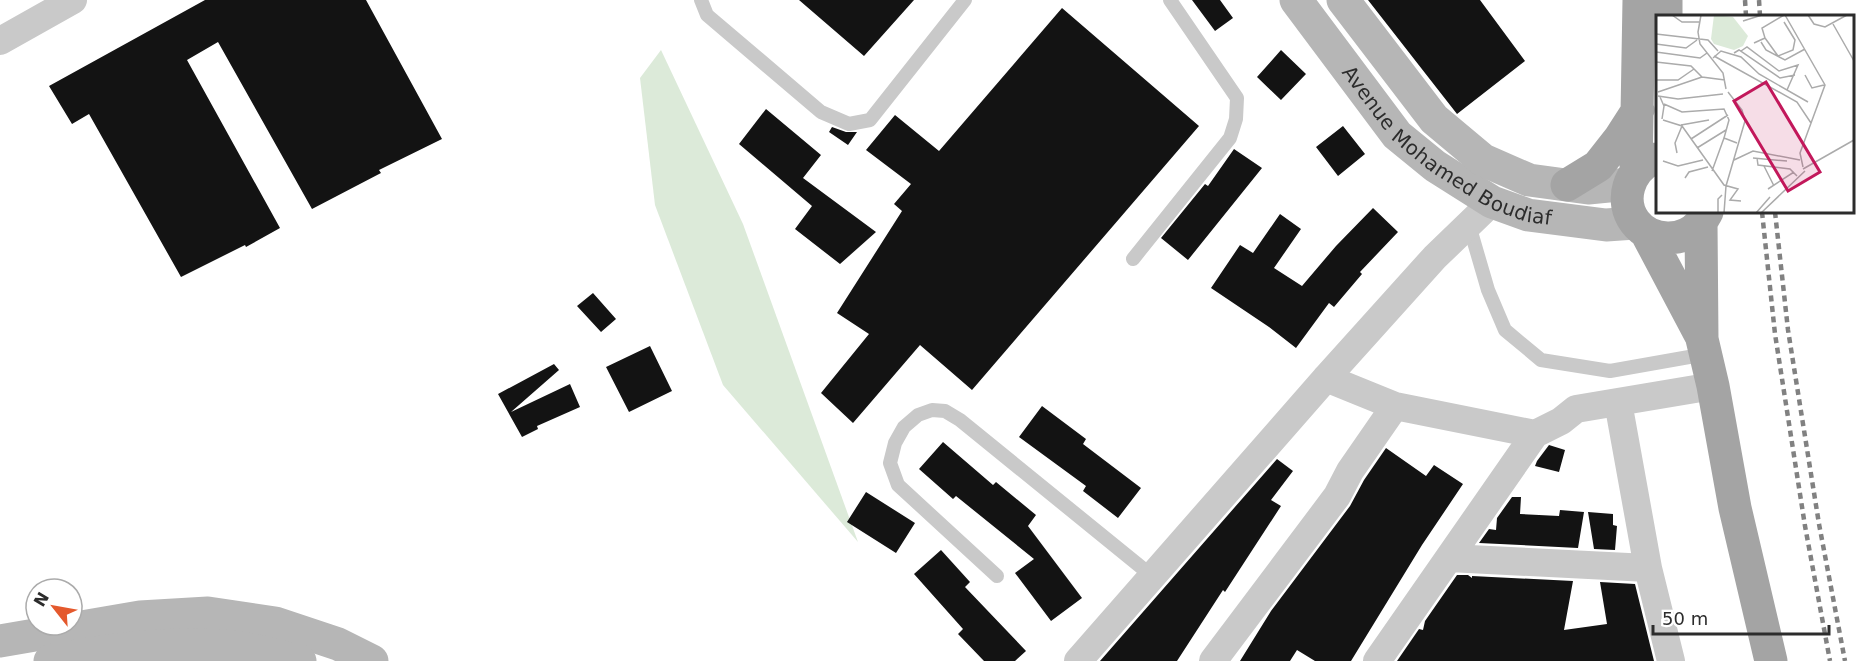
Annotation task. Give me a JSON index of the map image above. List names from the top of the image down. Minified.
{"streets":{"main road":["Avenue Mohamed Boudiaf"]},"scale_bar":"50 m","north":"top left"}
